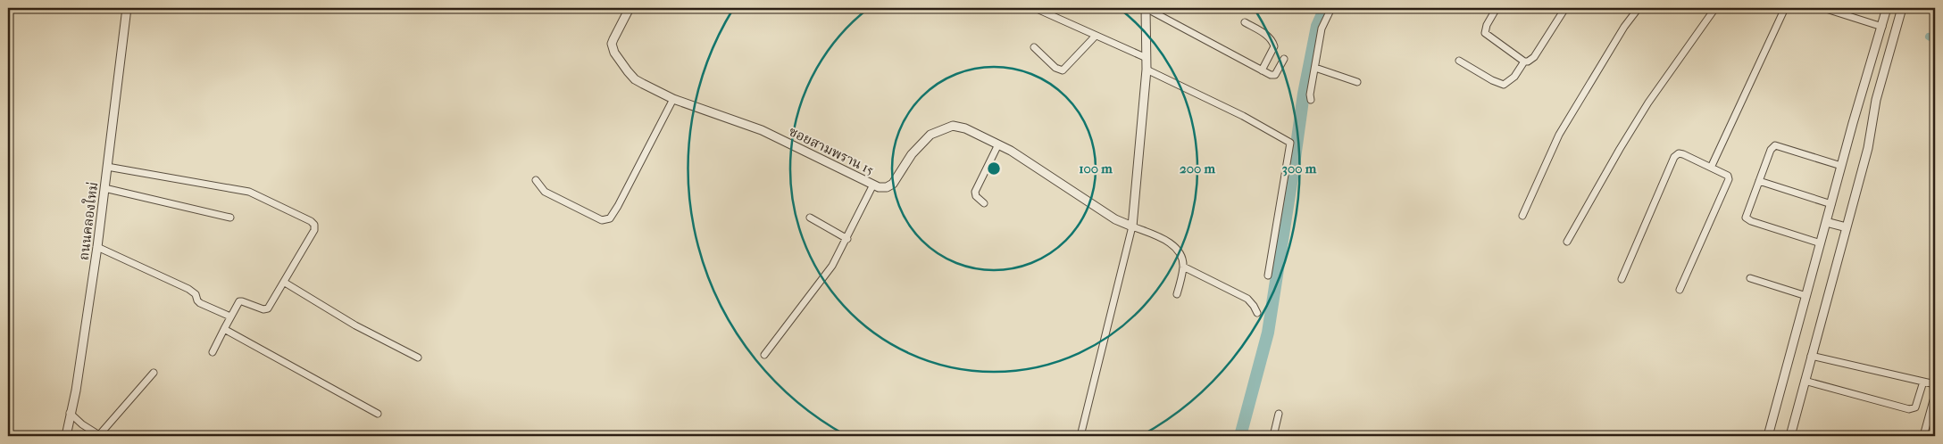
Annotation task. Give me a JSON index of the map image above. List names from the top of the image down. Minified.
{"streets":{"street":["ซอยสามพราน 15","ถนนคลองใหม่"]},"rings":["100 m","200 m","300 m"]}
